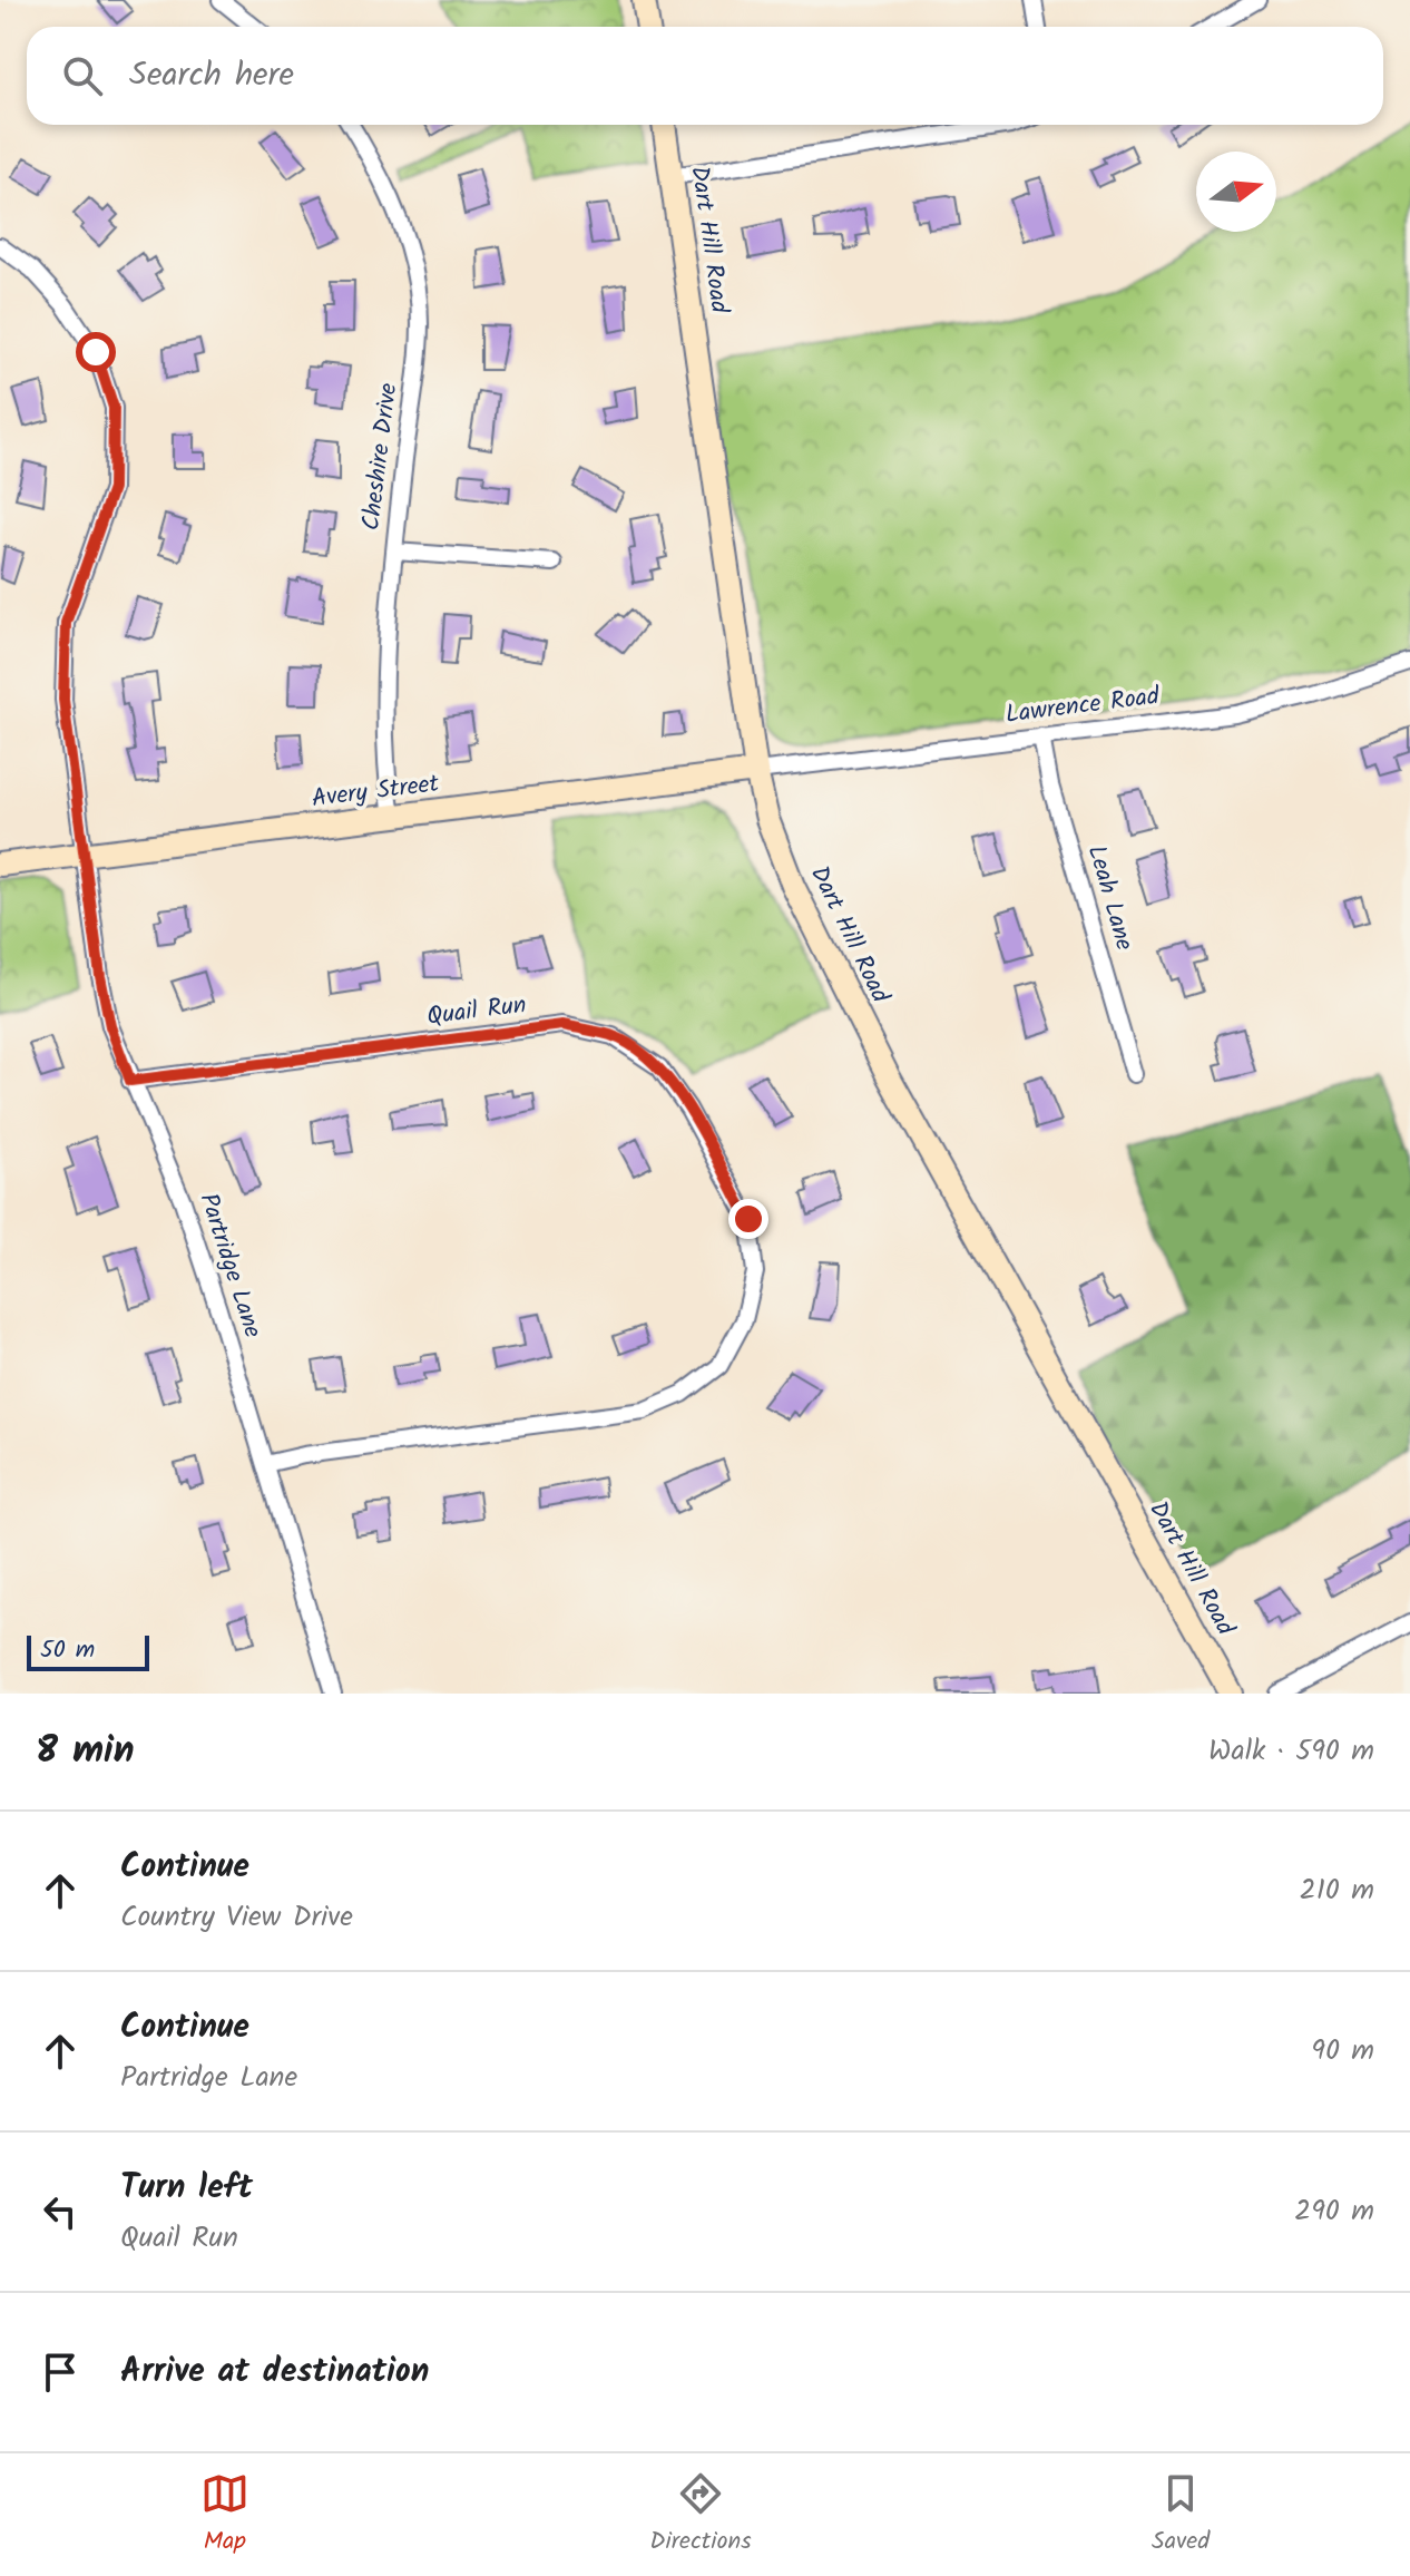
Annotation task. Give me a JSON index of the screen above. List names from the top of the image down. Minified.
{"streets":{"main road":["Dart Hill Road","Avery Street"],"street":["Cheshire Drive","Lawrence Road","Leah Lane","Quail Run","Partridge Lane"]},"crossings":[["Dart Hill Road","Lawrence Road"],["Dart Hill Road","Avery Street"],["Cheshire Drive","Avery Street"],["Lawrence Road","Avery Street"],["Lawrence Road","Leah Lane"],["Avery Street","Partridge Lane"],["Quail Run","Partridge Lane"]],"scale_bar":"50 m","north":"right","page":{"search":"Search here","scale":"50 m","heading":["8 min","Walk · 590 m"],"list":[["Continue","Country View Drive","210 m"],["Continue","Partridge Lane","90 m"],["Turn left","Quail Run","290 m"],"Arrive at destination"],"nav":["Map","Directions","Saved"]}}
